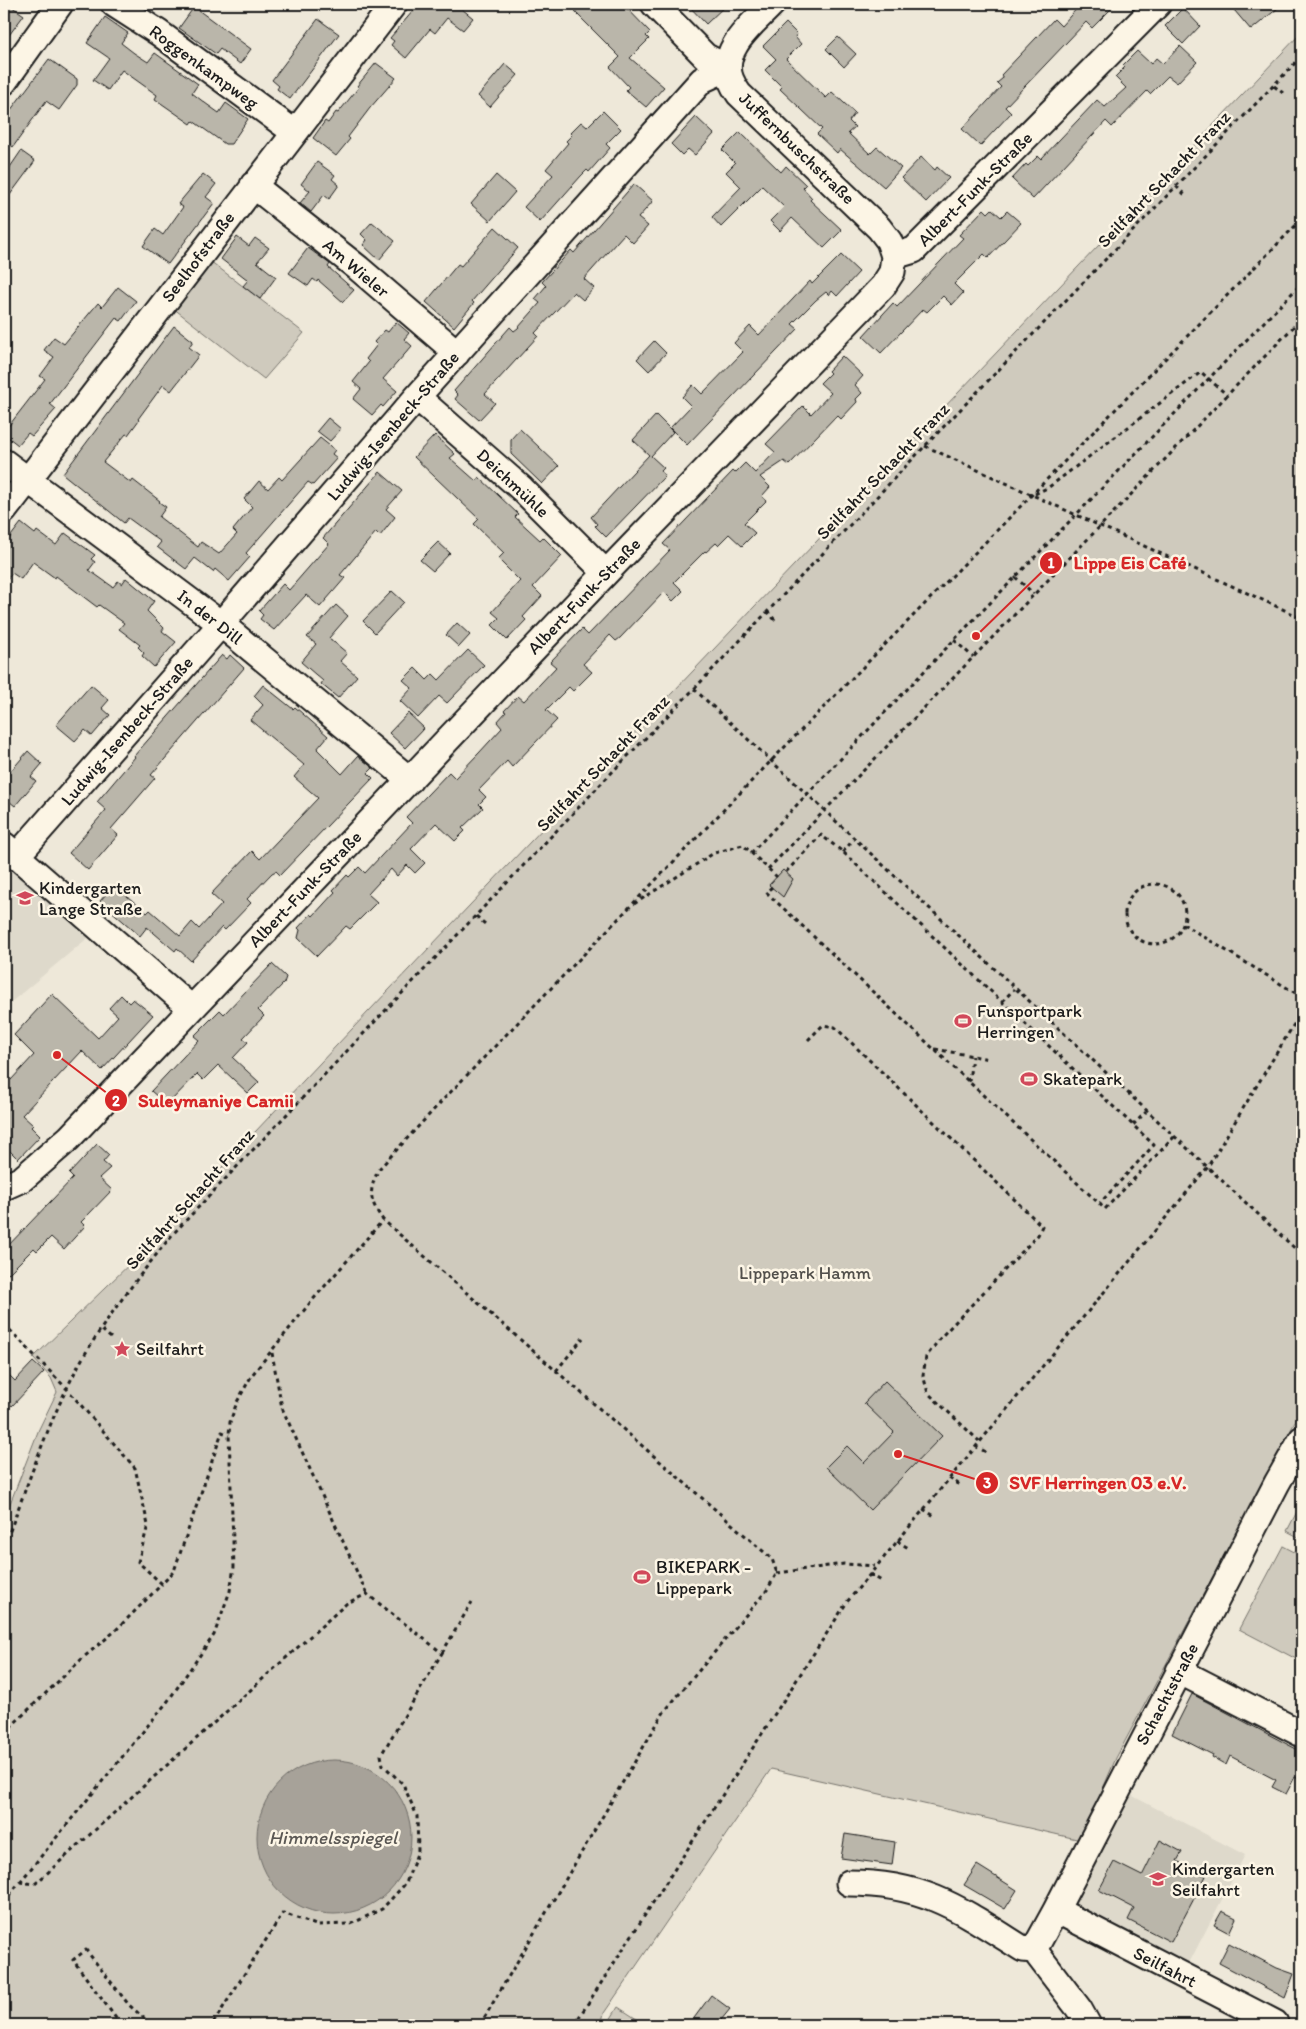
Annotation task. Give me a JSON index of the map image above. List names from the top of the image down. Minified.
{"streets":{"street":["Roggenkampweg","Juffernbuschstraße","Albert-Funk-Straße","Seelhofstraße","Am Wieler","Ludwig-Isenbeck-Straße","Deichmühle","In der Dill","Schachtstraße","Seilfahrt"],"path":["Seilfahrt Schacht Franz"]},"crossings":[["Roggenkampweg","Seelhofstraße"],["Juffernbuschstraße","Albert-Funk-Straße"],["Juffernbuschstraße","Ludwig-Isenbeck-Straße"],["Albert-Funk-Straße","Deichmühle"],["Albert-Funk-Straße","In der Dill"],["Seelhofstraße","Am Wieler"],["Seelhofstraße","In der Dill"],["Am Wieler","Ludwig-Isenbeck-Straße"],["Ludwig-Isenbeck-Straße","Deichmühle"],["Ludwig-Isenbeck-Straße","In der Dill"],["Schachtstraße","Seilfahrt"]],"water":["Himmelsspiegel"],"parks":["Lippepark Hamm"],"places":{"other":["Lippe Eis Café","Suleymaniye Camii","SVF Herringen 03 e.V."],"school or university":["Kindergarten Lange Straße","Kindergarten Seilfahrt"],"sports":["Funsportpark Herringen","Skatepark","BIKEPARK - Lippepark"],"place":["Seilfahrt"]}}
